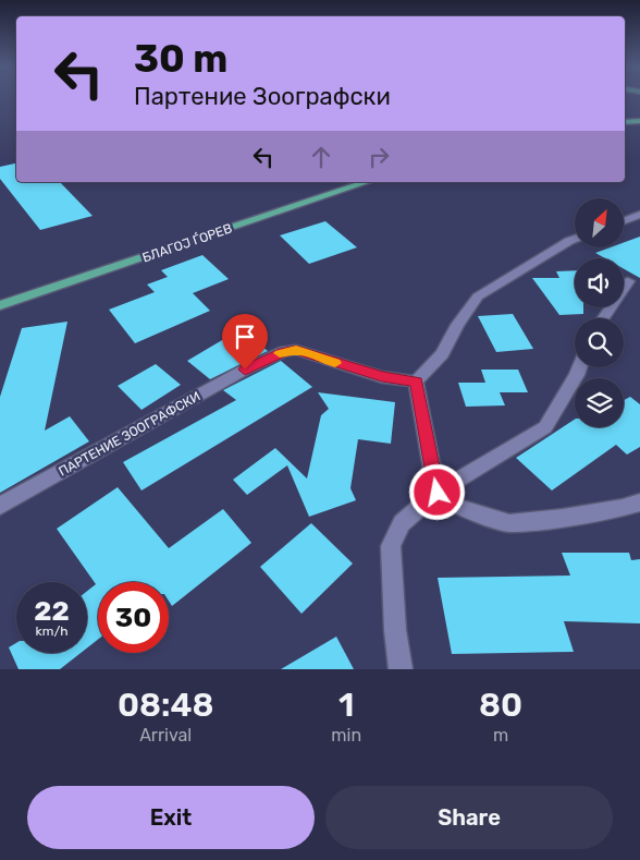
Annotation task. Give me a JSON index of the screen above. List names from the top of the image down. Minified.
{"streets":{"main road":["БЛАГОЈ ЃОРЕВ"],"street":["ПАРТЕНИЕ ЗООГРАФСКИ"]},"north":"top right","page":{"turn":["30 m","Партение Зоографски"],"speed":"22 km/h","limit":"30","eta":["08:48","Arrival","1","min","80","m"],"buttons":["Exit","Share"]}}
